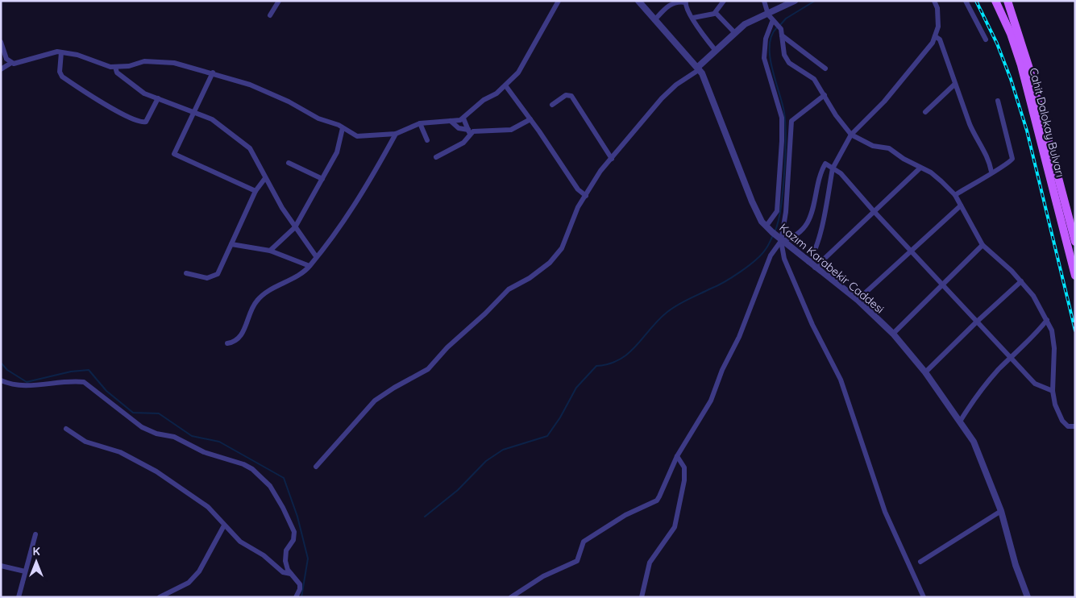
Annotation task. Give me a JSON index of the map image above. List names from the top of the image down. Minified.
{"streets":{"main road":["Cahit Dalokay Bulvarı"],"street":["Kazım Karabekir Caddesi"]},"north":"top"}
